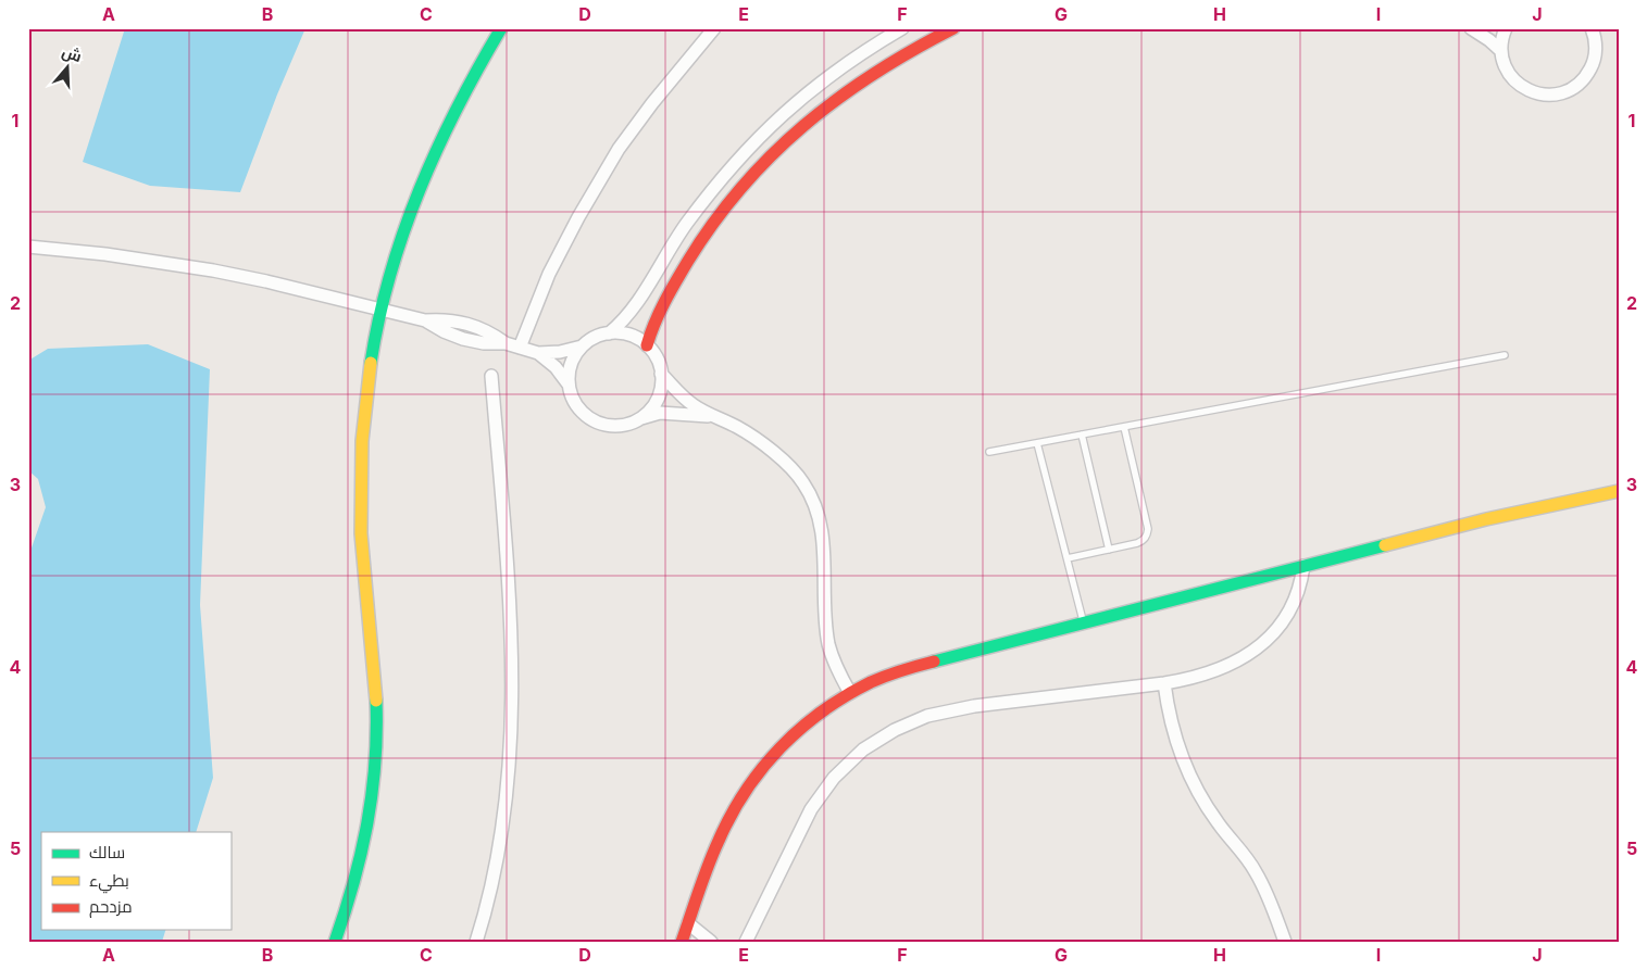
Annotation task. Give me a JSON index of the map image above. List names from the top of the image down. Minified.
{"legend":["سالك","بطيء","مزدحم"],"north":"top","grid":{"columns":["A","B","C","D","E","F","G","H","I","J"],"rows":["1","2","3","4","5"]}}
